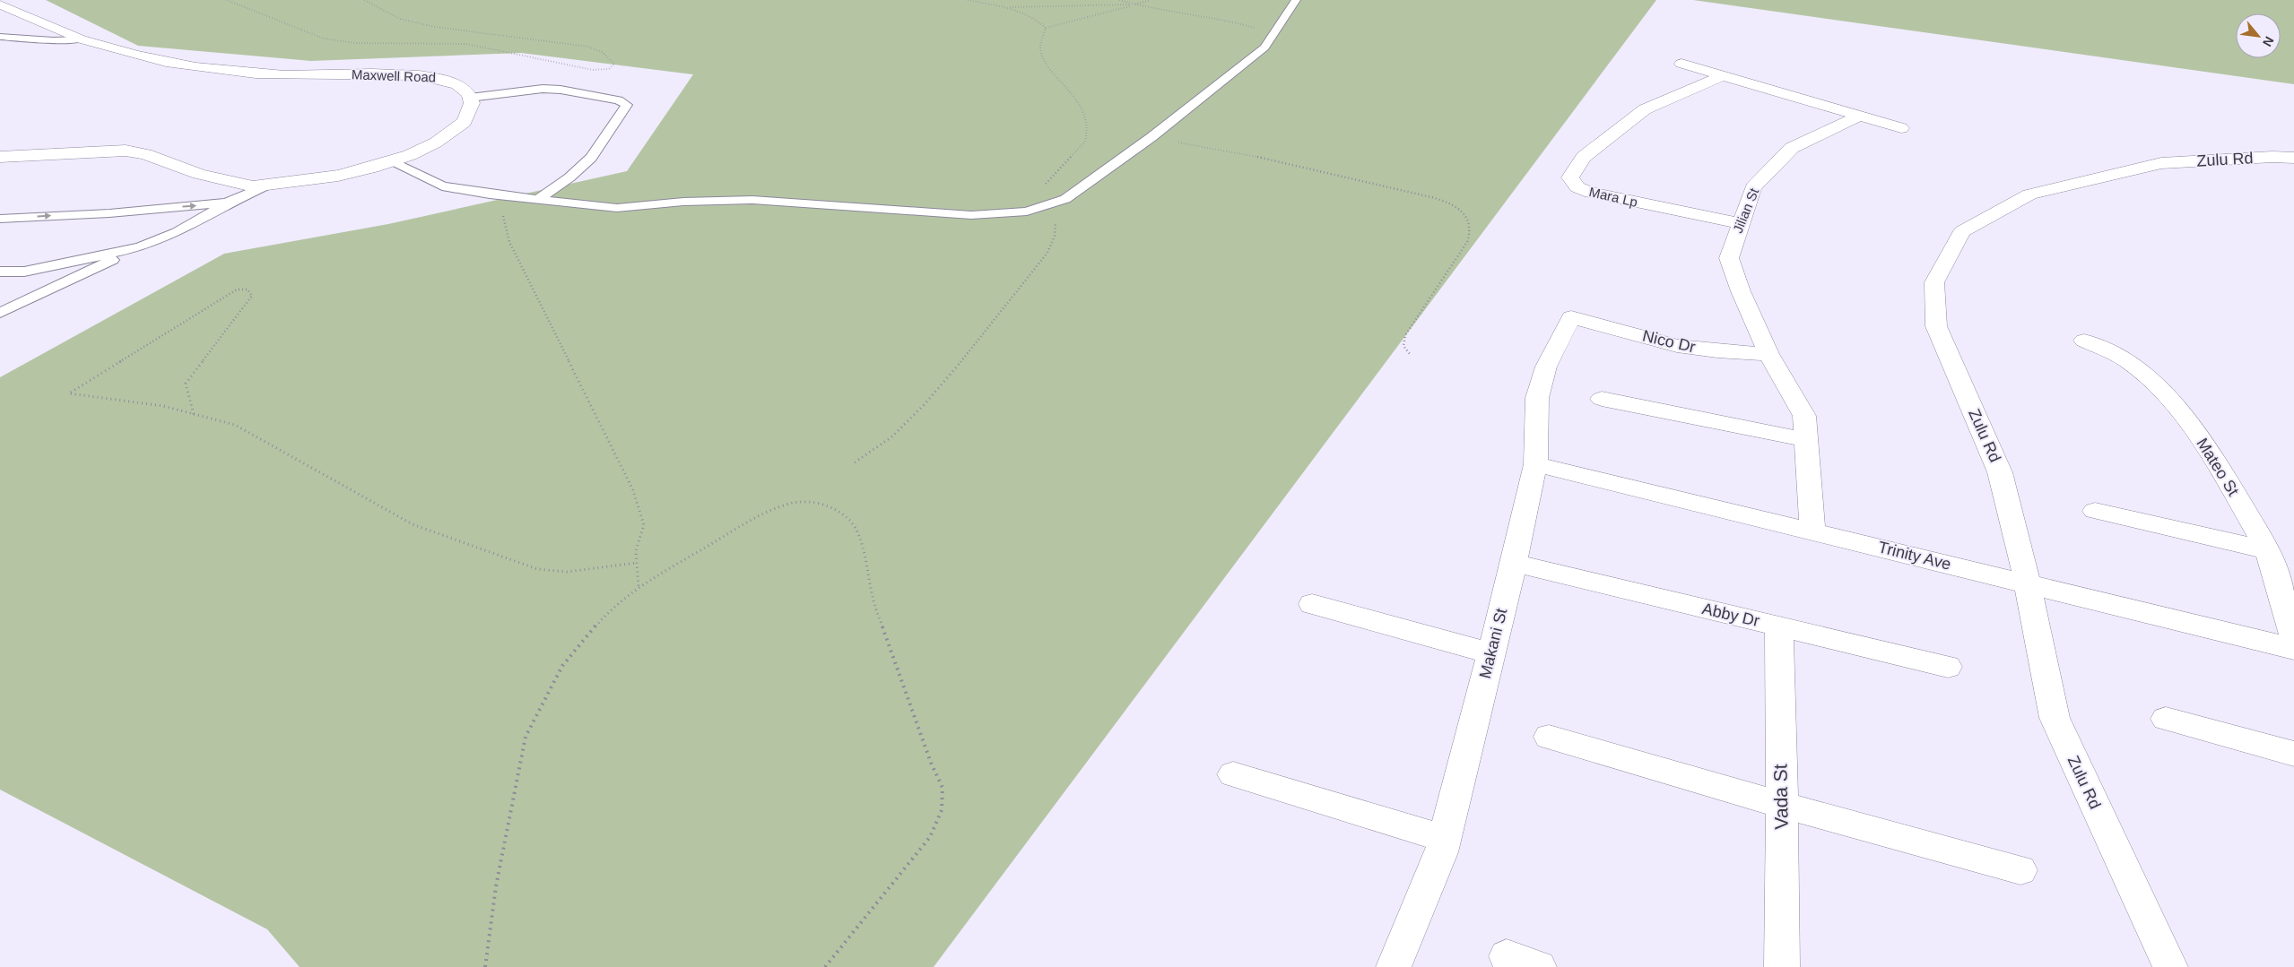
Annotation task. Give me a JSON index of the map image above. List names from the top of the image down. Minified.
{"streets":{"street":["Maxwell Road","Zulu Rd","Mara Lp","Jilian St","Nico Dr","Mateo St","Trinity Ave","Abby Dr","Makani St","Vada St"]},"crossings":[["Zulu Rd","Trinity Ave"],["Mara Lp","Jilian St"],["Jilian St","Nico Dr"],["Jilian St","Trinity Ave"],["Nico Dr","Makani St"],["Trinity Ave","Makani St"],["Abby Dr","Makani St"],["Abby Dr","Vada St"]],"north":"bottom right"}
